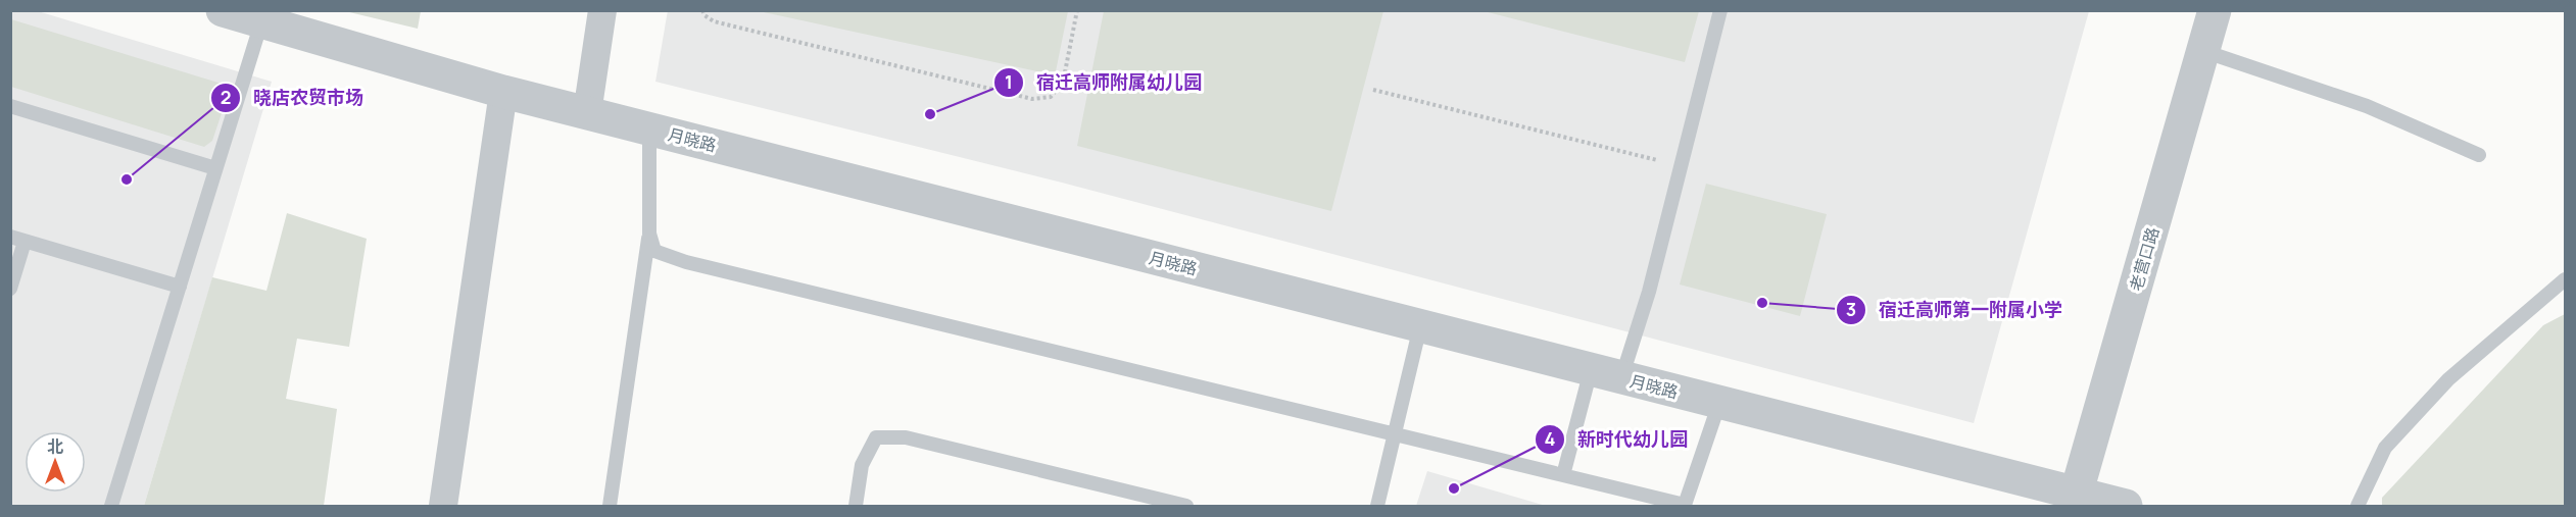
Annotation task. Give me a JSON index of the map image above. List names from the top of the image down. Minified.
{"streets":{"street":["月晓路","老营口路"]},"crossings":[["月晓路","老营口路"]],"places":["宿迁高师附属幼儿园","晓店农贸市场","宿迁高师第一附属小学","新时代幼儿园"],"north":"top"}
